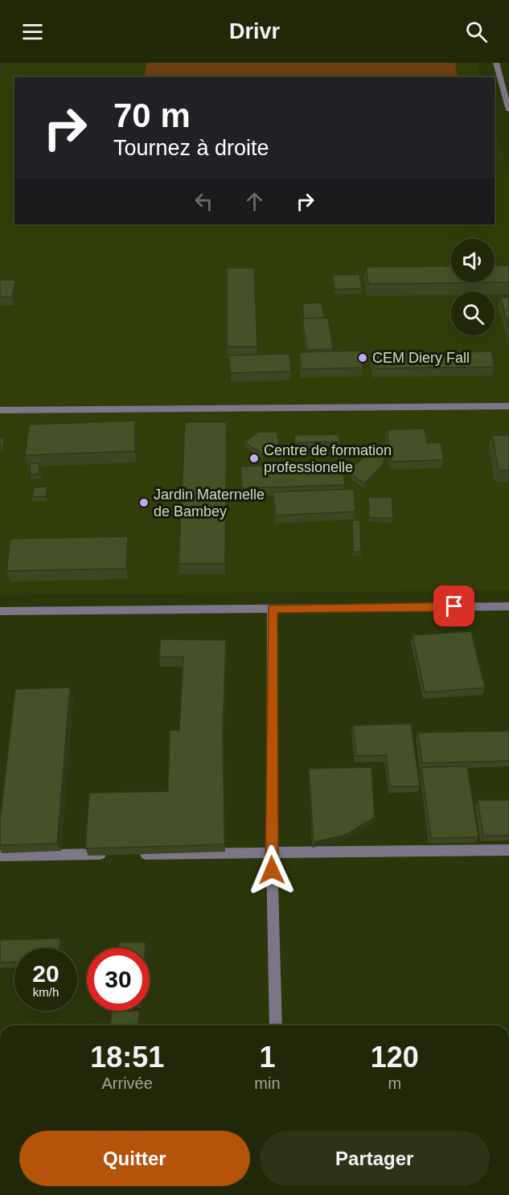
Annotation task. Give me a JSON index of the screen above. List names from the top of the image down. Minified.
{"places":["CEM Diery Fall","Centre de formation professionelle","Jardin Maternelle de Bambey"],"page":{"header":"Drivr","turn":["70 m","Tournez à droite"],"speed":"20 km/h","limit":"30","eta":["18:51","Arrivée","1","min","120","m"],"buttons":["Quitter","Partager"]}}
